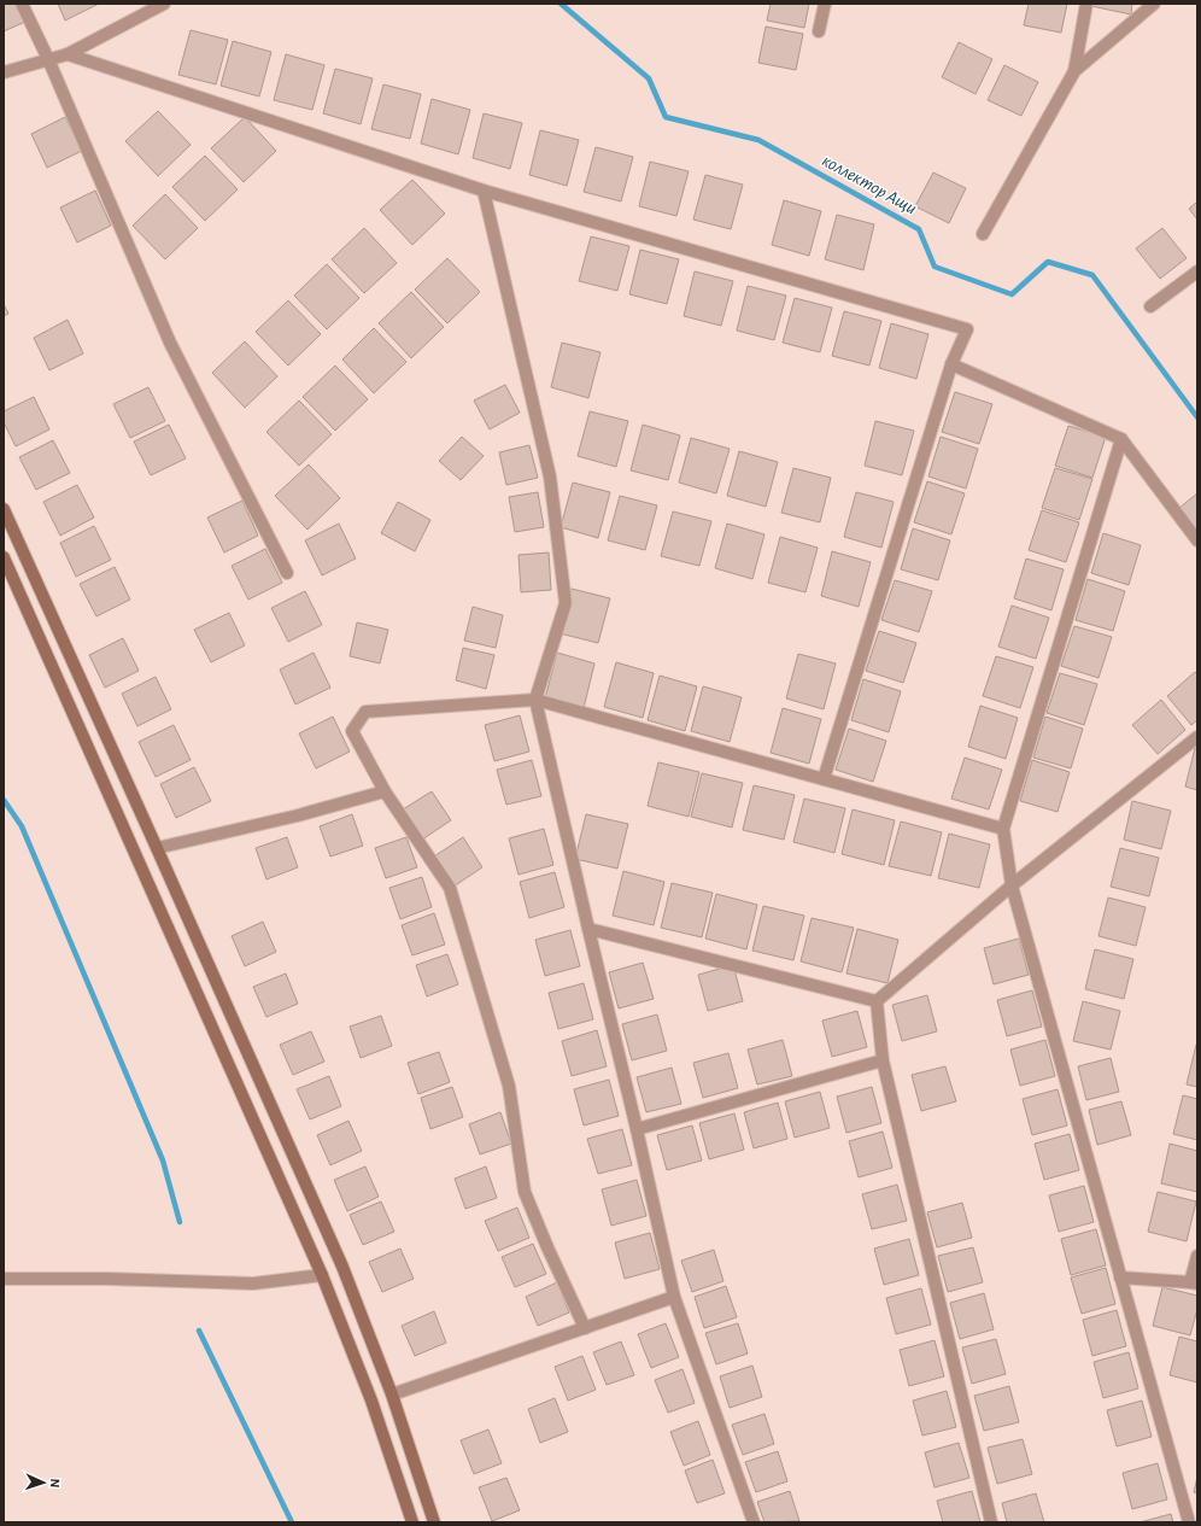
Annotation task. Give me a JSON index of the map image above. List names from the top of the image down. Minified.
{"water":["коллектор Ащи"],"north":"right"}
